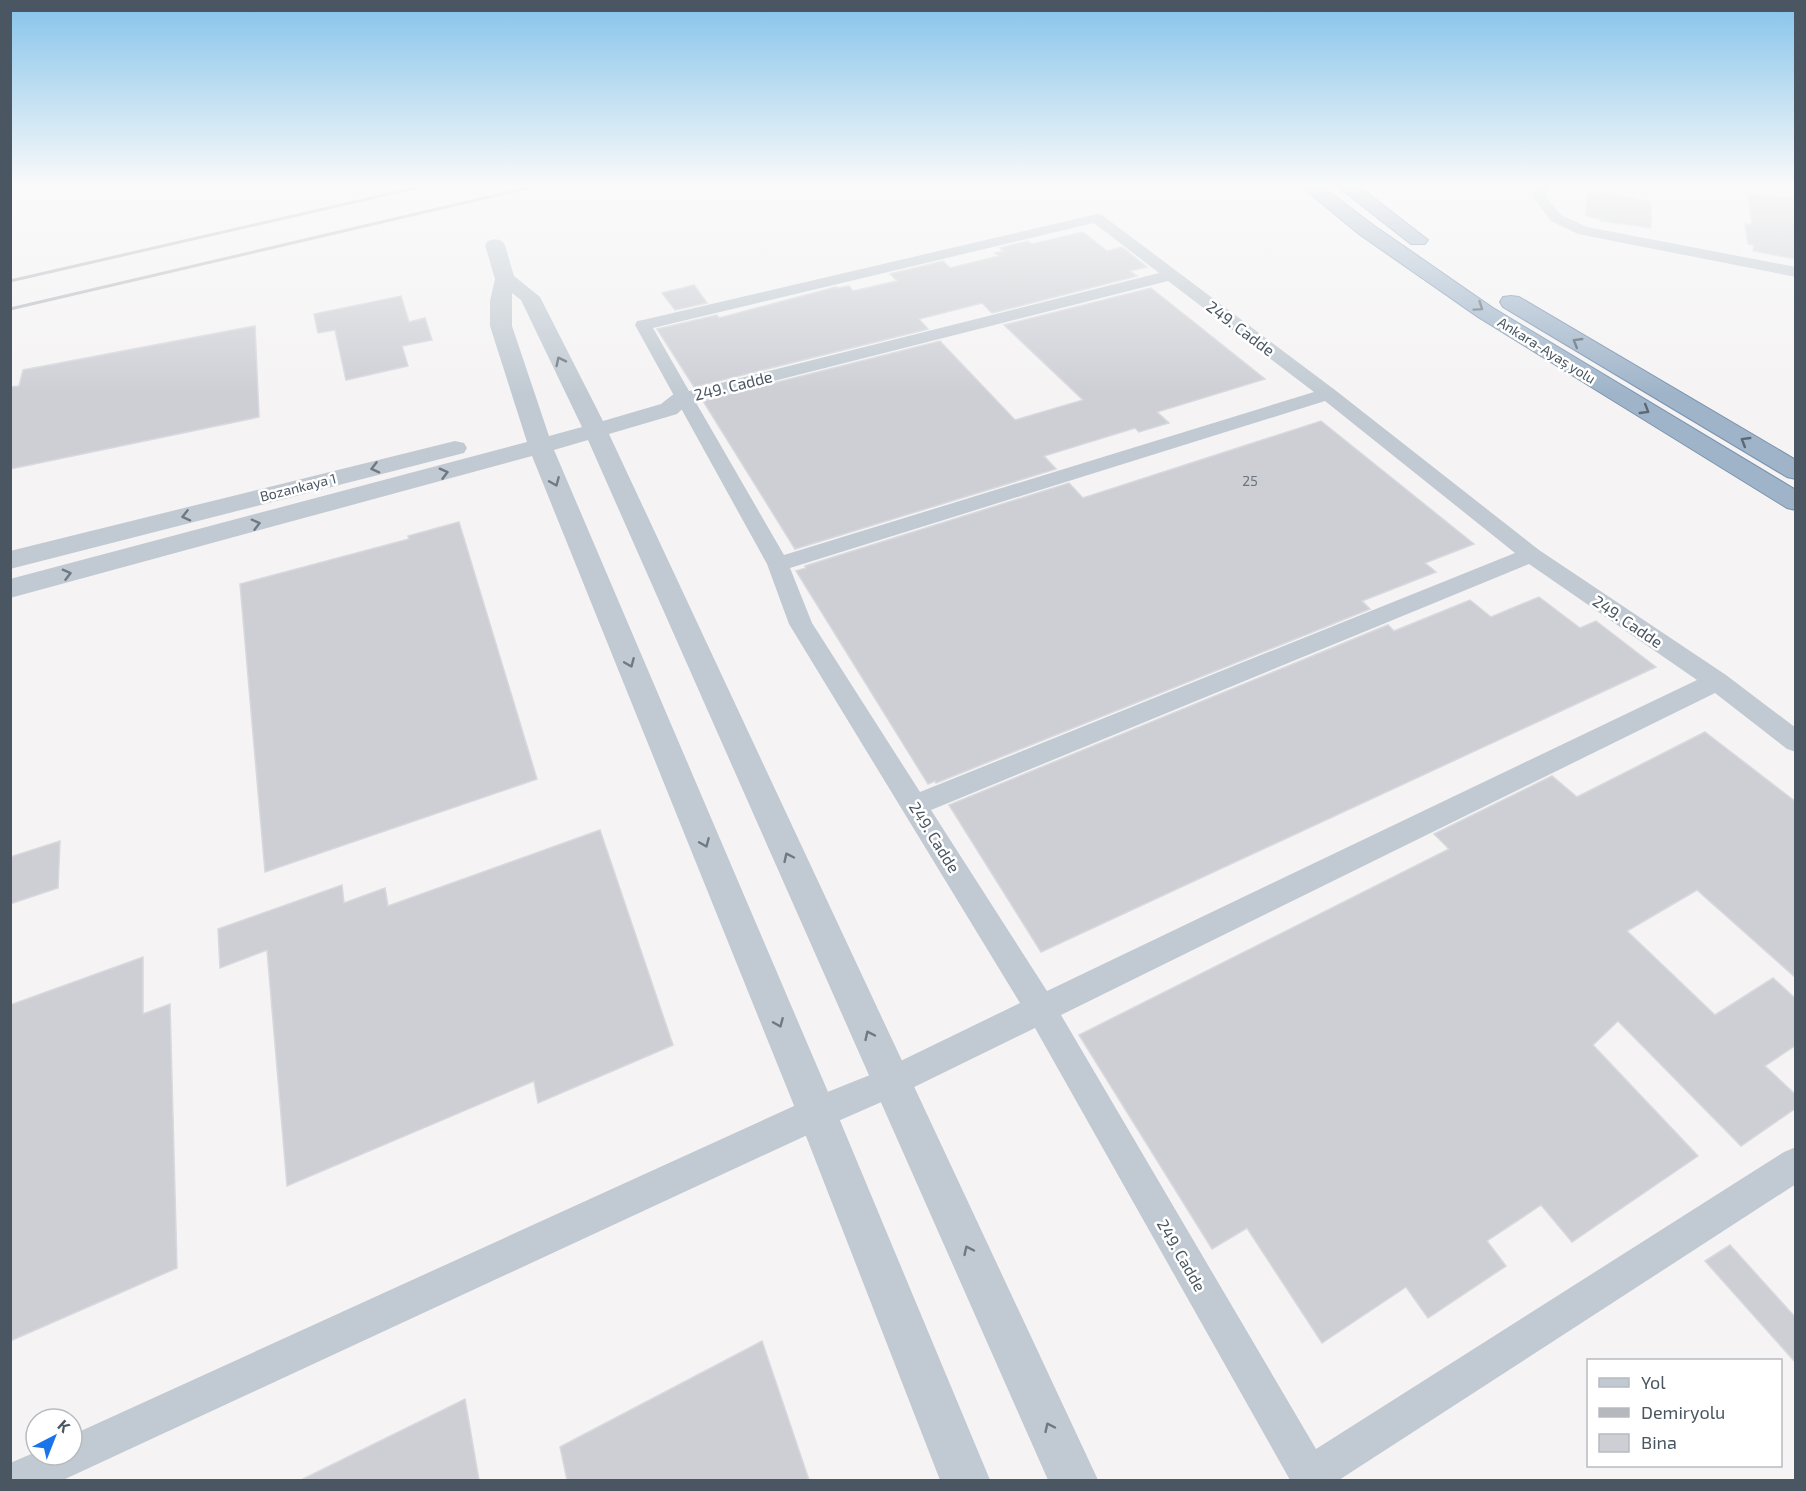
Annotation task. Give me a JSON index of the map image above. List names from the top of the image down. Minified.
{"streets":{"highway":["Ankara-Ayaş yolu"],"street":["249. Cadde","Bozankaya 1"]},"house_numbers":["25"],"legend":["Yol","Demiryolu","Bina"],"north":"top right"}
